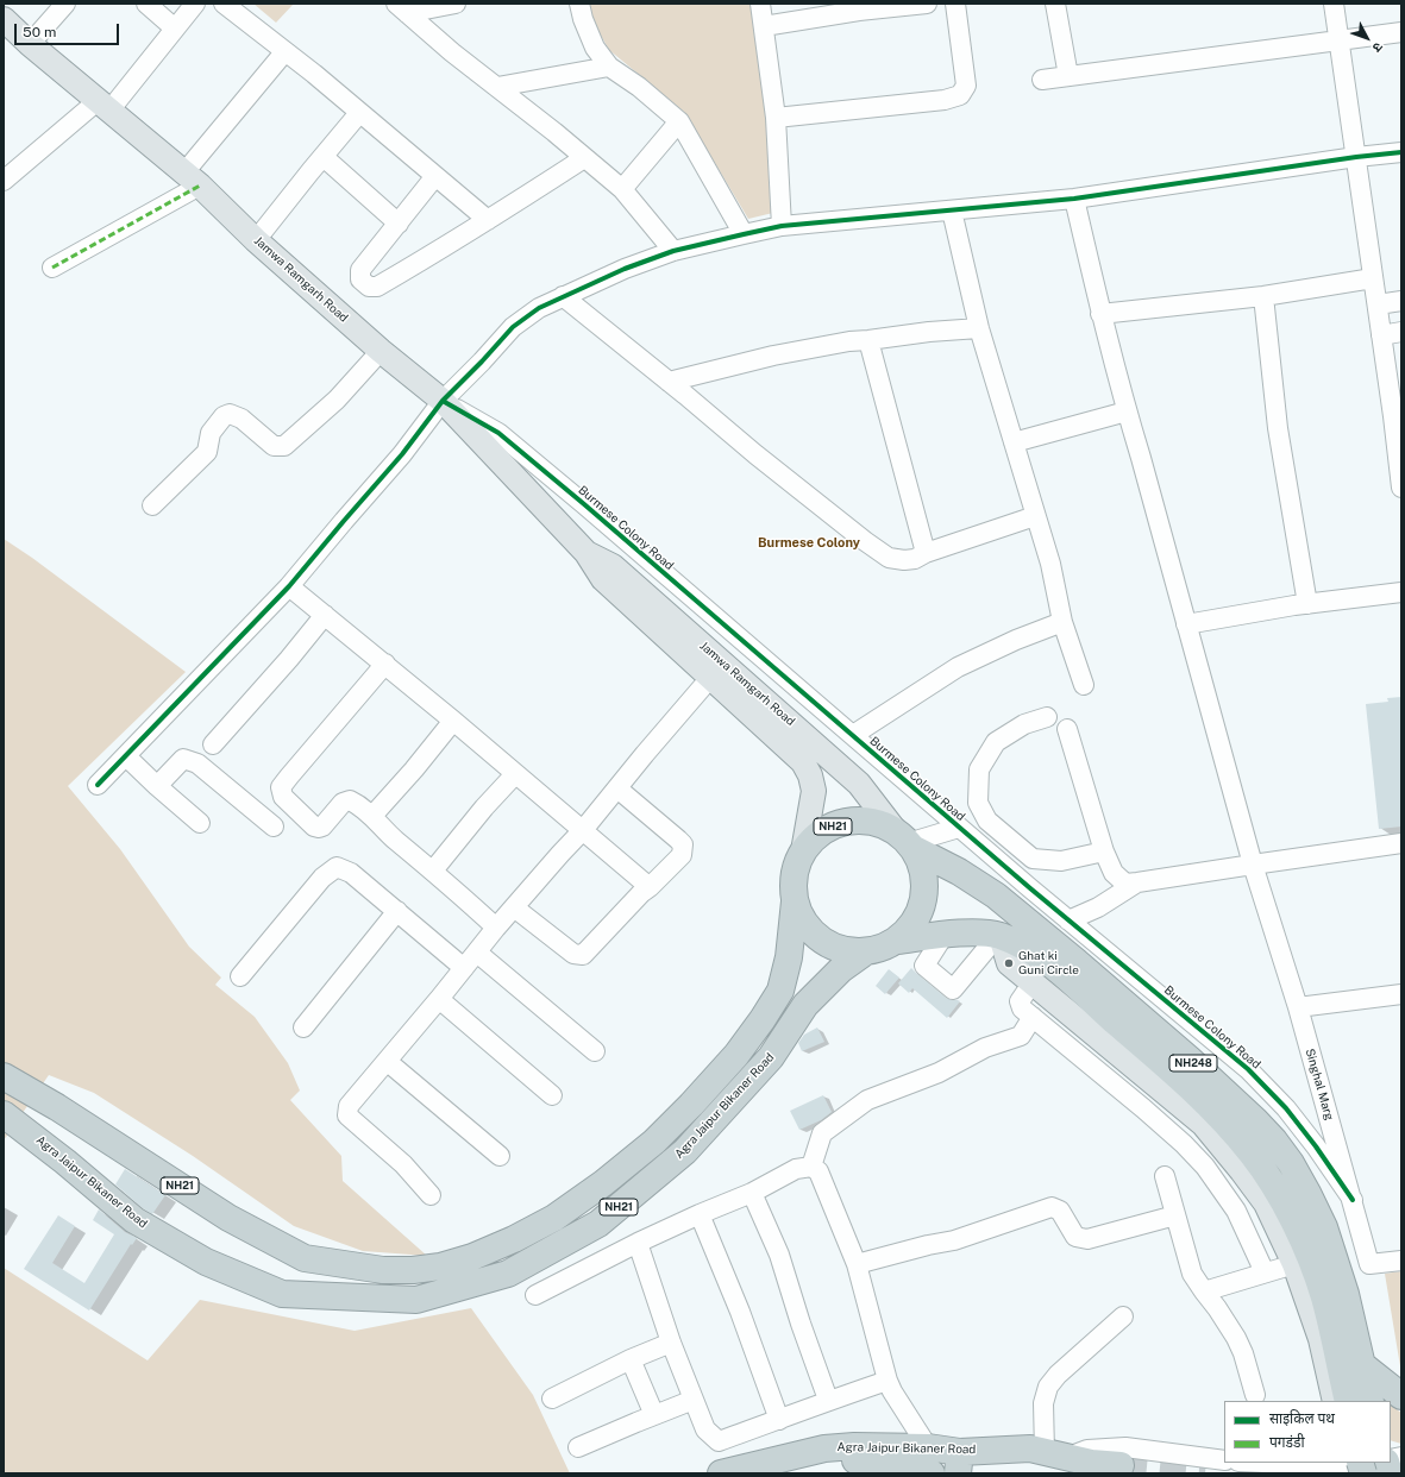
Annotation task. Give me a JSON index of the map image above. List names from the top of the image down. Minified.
{"streets":{"highway":["Jamwa Ramgarh Road","NH21","NH248","Agra Jaipur Bikaner Road"],"street":["Burmese Colony Road","Singhal Marg"]},"crossings":[["Jamwa Ramgarh Road","Burmese Colony Road"],["Jamwa Ramgarh Road","NH21"],["Jamwa Ramgarh Road","NH248"],["Jamwa Ramgarh Road","Agra Jaipur Bikaner Road"],["Burmese Colony Road","Singhal Marg"],["NH21","NH248"],["NH21","Agra Jaipur Bikaner Road"],["NH248","Agra Jaipur Bikaner Road"]],"districts":["Burmese Colony"],"places":["Ghat ki Guni Circle"],"legend":["साइकिल पथ","पगडंडी"],"scale_bar":"50 m","north":"bottom right"}
